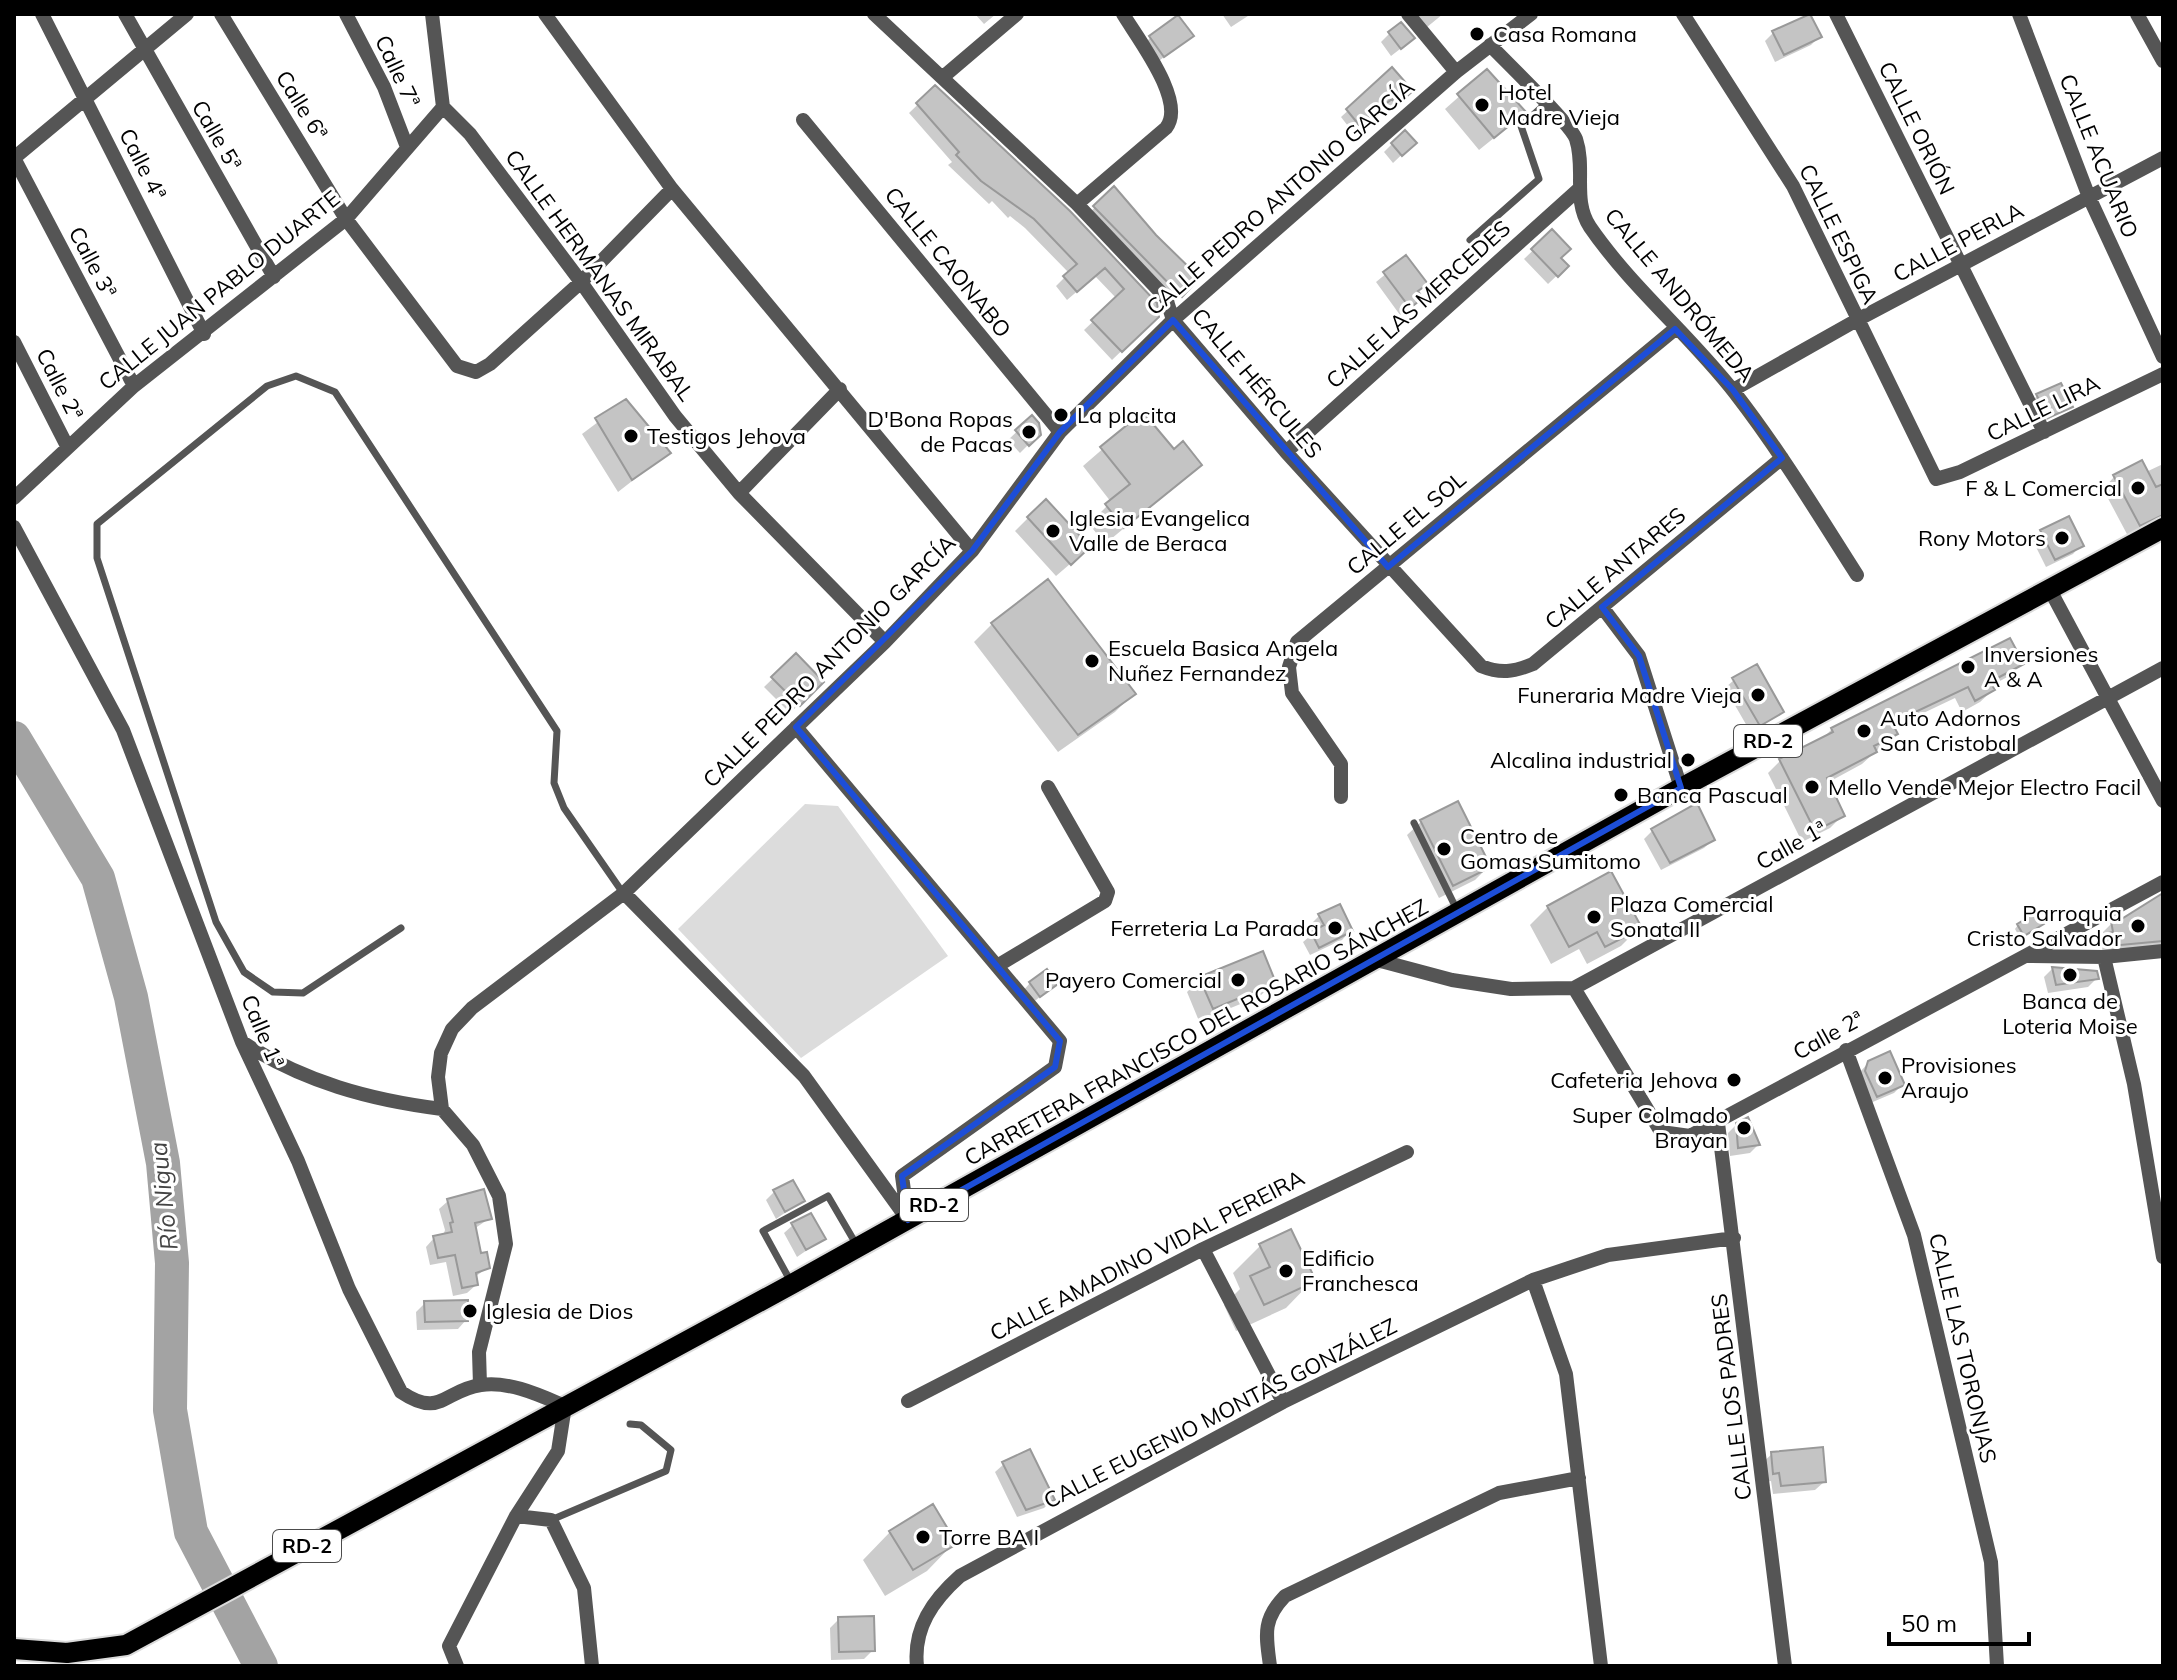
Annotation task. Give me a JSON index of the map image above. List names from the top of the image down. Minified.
{"streets":{"main road":["RD-2","CARRETERA FRANCISCO DEL ROSARIO SÁNCHEZ"],"street":["Calle 7ª","Calle 6ª","CALLE ORIÓN","Calle 5ª","CALLE ACUARIO","Calle 4ª","CALLE PEDRO ANTONIO GARCÍA","CALLE ESPIGA","CALLE PERLA","Calle 3ª","CALLE CAONABO","CALLE HERMANAS MIRABAL","CALLE JUAN PABLO DUARTE","CALLE ANDRÓMEDA","CALLE LAS MERCEDES","CALLE HÉRCULES","Calle 2ª","CALLE LIRA","CALLE EL SOL","CALLE ANTARES","Calle 1ª","CALLE AMADINO VIDAL PEREIRA","CALLE LAS TORONJAS","CALLE LOS PADRES","CALLE EUGENIO MONTÁS GONZÁLEZ"]},"crossings":[["Calle 7ª","CALLE JUAN PABLO DUARTE"],["Calle 6ª","CALLE HERMANAS MIRABAL"],["Calle 6ª","CALLE JUAN PABLO DUARTE"],["CALLE ORIÓN","CALLE PERLA"],["CALLE ORIÓN","CALLE LIRA"],["Calle 5ª","CALLE JUAN PABLO DUARTE"],["CALLE ACUARIO","CALLE PERLA"],["Calle 4ª","CALLE JUAN PABLO DUARTE"],["CALLE PEDRO ANTONIO GARCÍA","CALLE CAONABO"],["CALLE PEDRO ANTONIO GARCÍA","CALLE HERMANAS MIRABAL"],["CALLE PEDRO ANTONIO GARCÍA","CALLE ANDRÓMEDA"],["CALLE PEDRO ANTONIO GARCÍA","CALLE HÉRCULES"],["CALLE ESPIGA","CALLE PERLA"],["CALLE ESPIGA","CALLE LIRA"],["CALLE PERLA","CALLE ANDRÓMEDA"],["Calle 3ª","CALLE JUAN PABLO DUARTE"],["CALLE HERMANAS MIRABAL","CALLE JUAN PABLO DUARTE"],["CALLE JUAN PABLO DUARTE","Calle 2ª"],["CALLE ANDRÓMEDA","CALLE LAS MERCEDES"],["CALLE ANDRÓMEDA","CALLE EL SOL"],["CALLE ANDRÓMEDA","CALLE ANTARES"],["CALLE LAS MERCEDES","CALLE HÉRCULES"],["CALLE HÉRCULES","CALLE EL SOL"],["CALLE HÉRCULES","CALLE ANTARES"],["Calle 2ª","Calle 1ª"],["Calle 2ª","CALLE LAS TORONJAS"],["Calle 2ª","CALLE LOS PADRES"],["Calle 1ª","CARRETERA FRANCISCO DEL ROSARIO SÁNCHEZ"],["CALLE LOS PADRES","CALLE EUGENIO MONTÁS GONZÁLEZ"]],"water":["Río Nigua"],"places":["Casa Romana","Hotel Madre Vieja","La placita","D'Bona Ropas de Pacas","Testigos Jehova","F & L Comercial","Iglesia Evangelica Valle de Beraca","Rony Motors","Escuela Basica Angela Nuñez Fernandez","Inversiones A & A","Funeraria Madre Vieja","Auto Adornos San Cristobal","Alcalina industrial","Mello Vende Mejor Electro Facil","Banca Pascual","Centro de Gomas Sumitomo","Plaza Comercial Sonata II","Parroquia Cristo Salvador","Ferreteria La Parada","Banca de Loteria Moise","Payero Comercial","Provisiones Araujo","Cafeteria Jehova","Super Colmado Brayan","Edificio Franchesca","Iglesia de Dios","Torre BA I"],"scale_bar":"50 m"}
